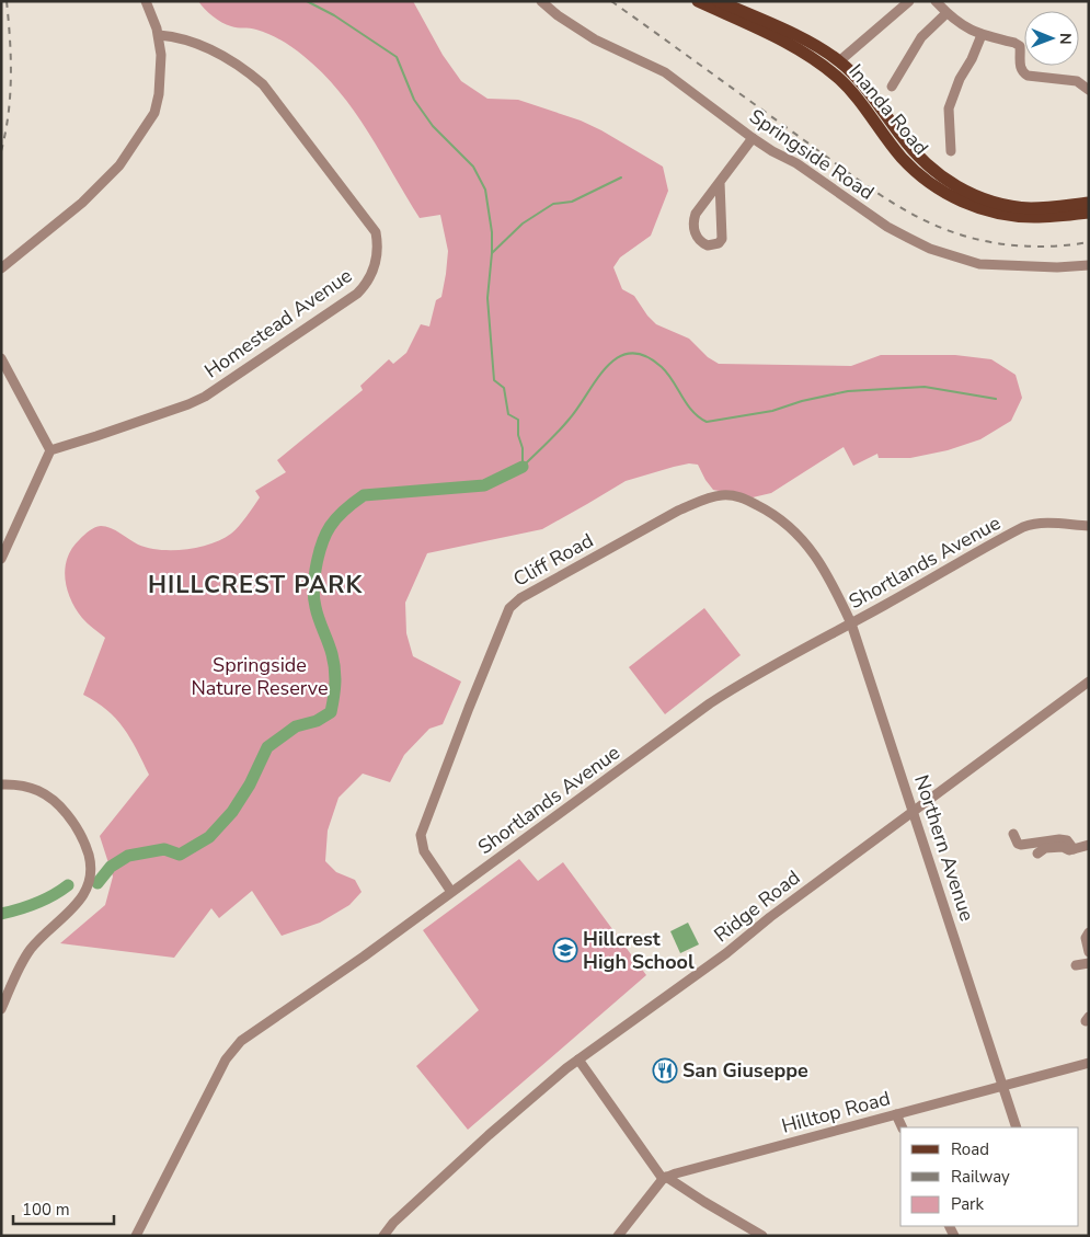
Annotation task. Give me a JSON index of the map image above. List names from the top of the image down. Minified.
{"streets":{"main road":["Inanda Road"],"street":["Springside Road","Homestead Avenue","Cliff Road","Shortlands Avenue","Northern Avenue","Ridge Road","Hilltop Road"]},"crossings":[["Cliff Road","Shortlands Avenue"],["Cliff Road","Northern Avenue"],["Shortlands Avenue","Northern Avenue"],["Northern Avenue","Ridge Road"],["Northern Avenue","Hilltop Road"]],"districts":["HILLCREST PARK"],"parks":["Springside Nature Reserve"],"places":{"school or university":["Hillcrest High School"],"restaurant":["San Giuseppe"]},"legend":["Road","Railway","Park"],"scale_bar":"100 m","north":"right"}
